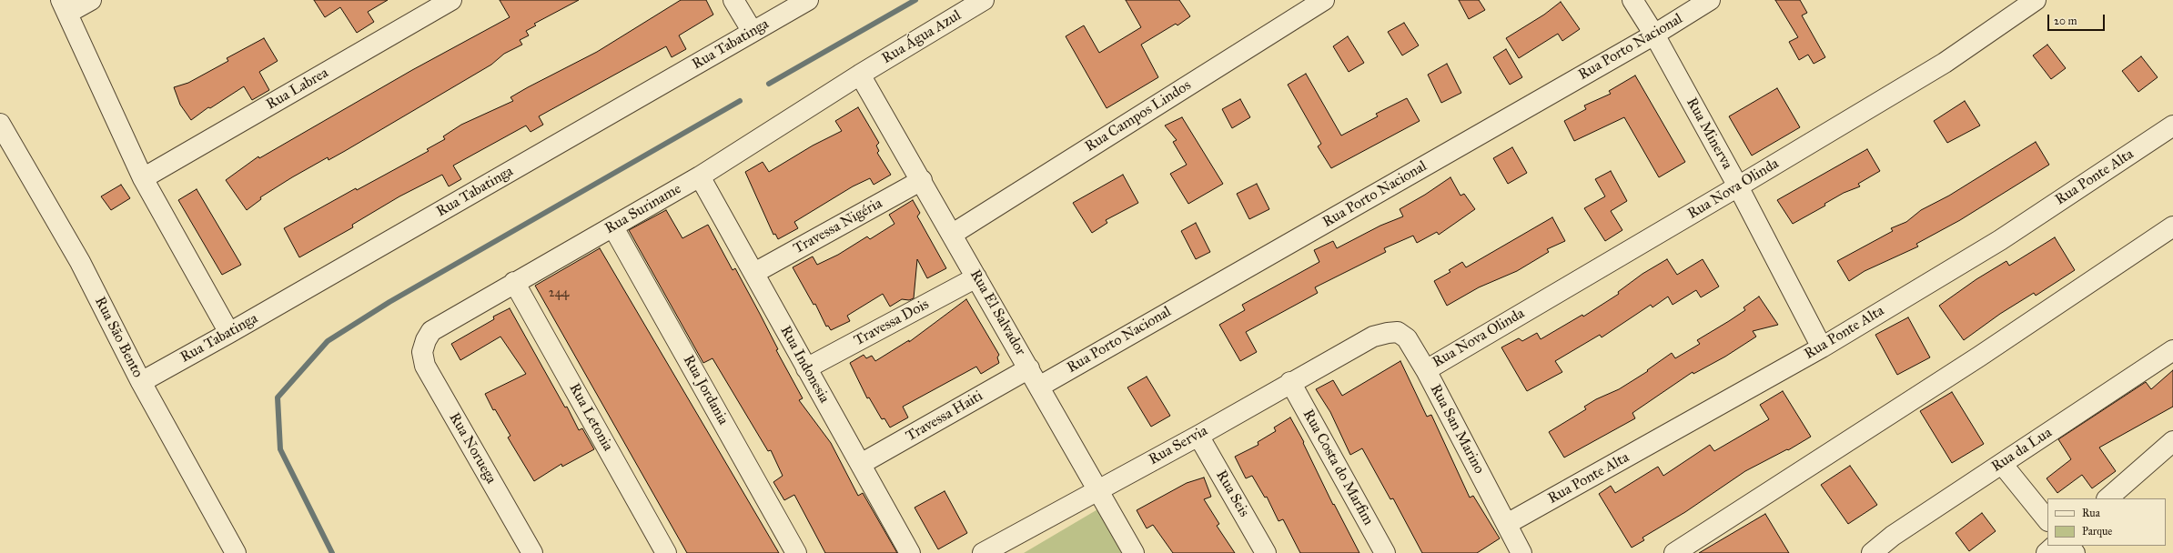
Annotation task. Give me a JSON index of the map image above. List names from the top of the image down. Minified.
{"streets":{"street":["Rua Água Azul","Rua Tabatinga","Rua Porto Nacional","Rua Labrea","Rua Campos Lindos","Rua Minerva","Rua Ponte Alta","Rua Nova Olinda","Rua Suriname","Travessa Nigéria","Rua El Salvador","Travessa Dois","Rua São Bento","Rua Indonesia","Rua Jordania","Travessa Haiti","Rua Letonia","Rua San Marino","Rua Servia","Rua Noruega","Rua da Lua","Rua Costa do Marfim","Rua Seis"]},"crossings":[["Rua Água Azul","Rua Suriname"],["Rua Água Azul","Rua El Salvador"],["Rua Tabatinga","Rua São Bento"],["Rua Porto Nacional","Rua Minerva"],["Rua Porto Nacional","Rua El Salvador"],["Rua Campos Lindos","Rua El Salvador"],["Rua Minerva","Rua Ponte Alta"],["Rua Minerva","Rua Nova Olinda"],["Rua Ponte Alta","Rua San Marino"],["Rua Nova Olinda","Rua San Marino"],["Rua Suriname","Rua El Salvador"],["Rua Suriname","Rua Indonesia"],["Rua Suriname","Rua Jordania"],["Rua Suriname","Rua Letonia"],["Rua Suriname","Rua Noruega"],["Travessa Nigéria","Rua El Salvador"],["Travessa Nigéria","Rua Indonesia"],["Rua El Salvador","Travessa Dois"],["Rua El Salvador","Travessa Haiti"],["Rua El Salvador","Rua Servia"],["Travessa Dois","Rua Indonesia"],["Rua Indonesia","Travessa Haiti"],["Rua San Marino","Rua Servia"],["Rua Servia","Rua Costa do Marfim"],["Rua Servia","Rua Seis"]],"house_numbers":["244"],"legend":["Rua","Parque"],"scale_bar":"20 m"}
